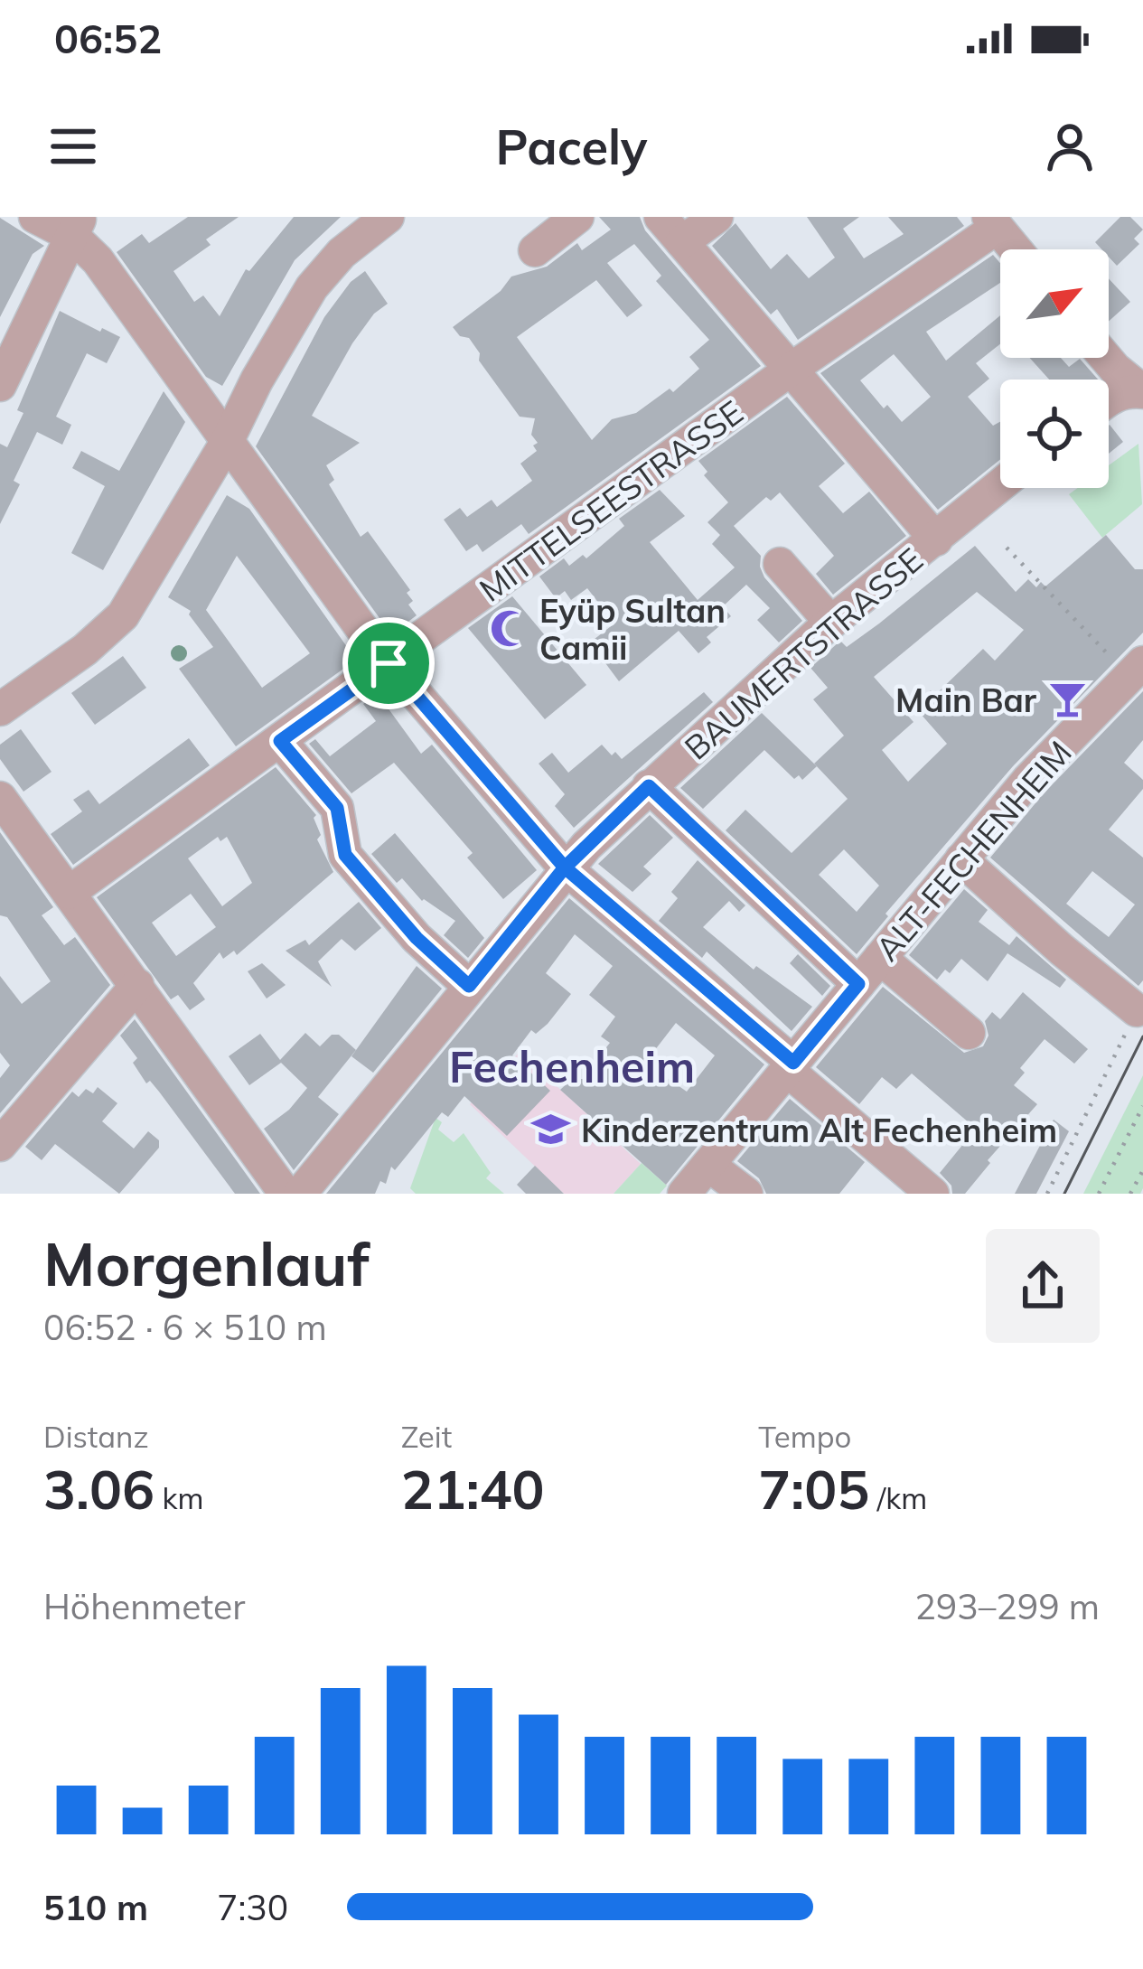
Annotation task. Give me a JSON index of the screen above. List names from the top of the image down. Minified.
{"streets":{"street":["MITTELSEESTRASSE","BAUMERTSTRASSE","ALT-FECHENHEIM"]},"districts":["Fechenheim"],"places":{"mosque":["Eyüp Sultan Camii"],"bar":["Main Bar"],"school or university":["Kinderzentrum Alt Fechenheim"]},"north":"top right","page":{"status":"06:52","header":"Pacely","heading":["Morgenlauf","06:52 · 6 × 510 m"],"stats":[["Distanz","3.06 km"],["Zeit","21:40"],["Tempo","7:05 /km"]],"chart":["Höhenmeter","293–299 m"],"list":[{"name":"510 m","note":"7:30"}]}}
